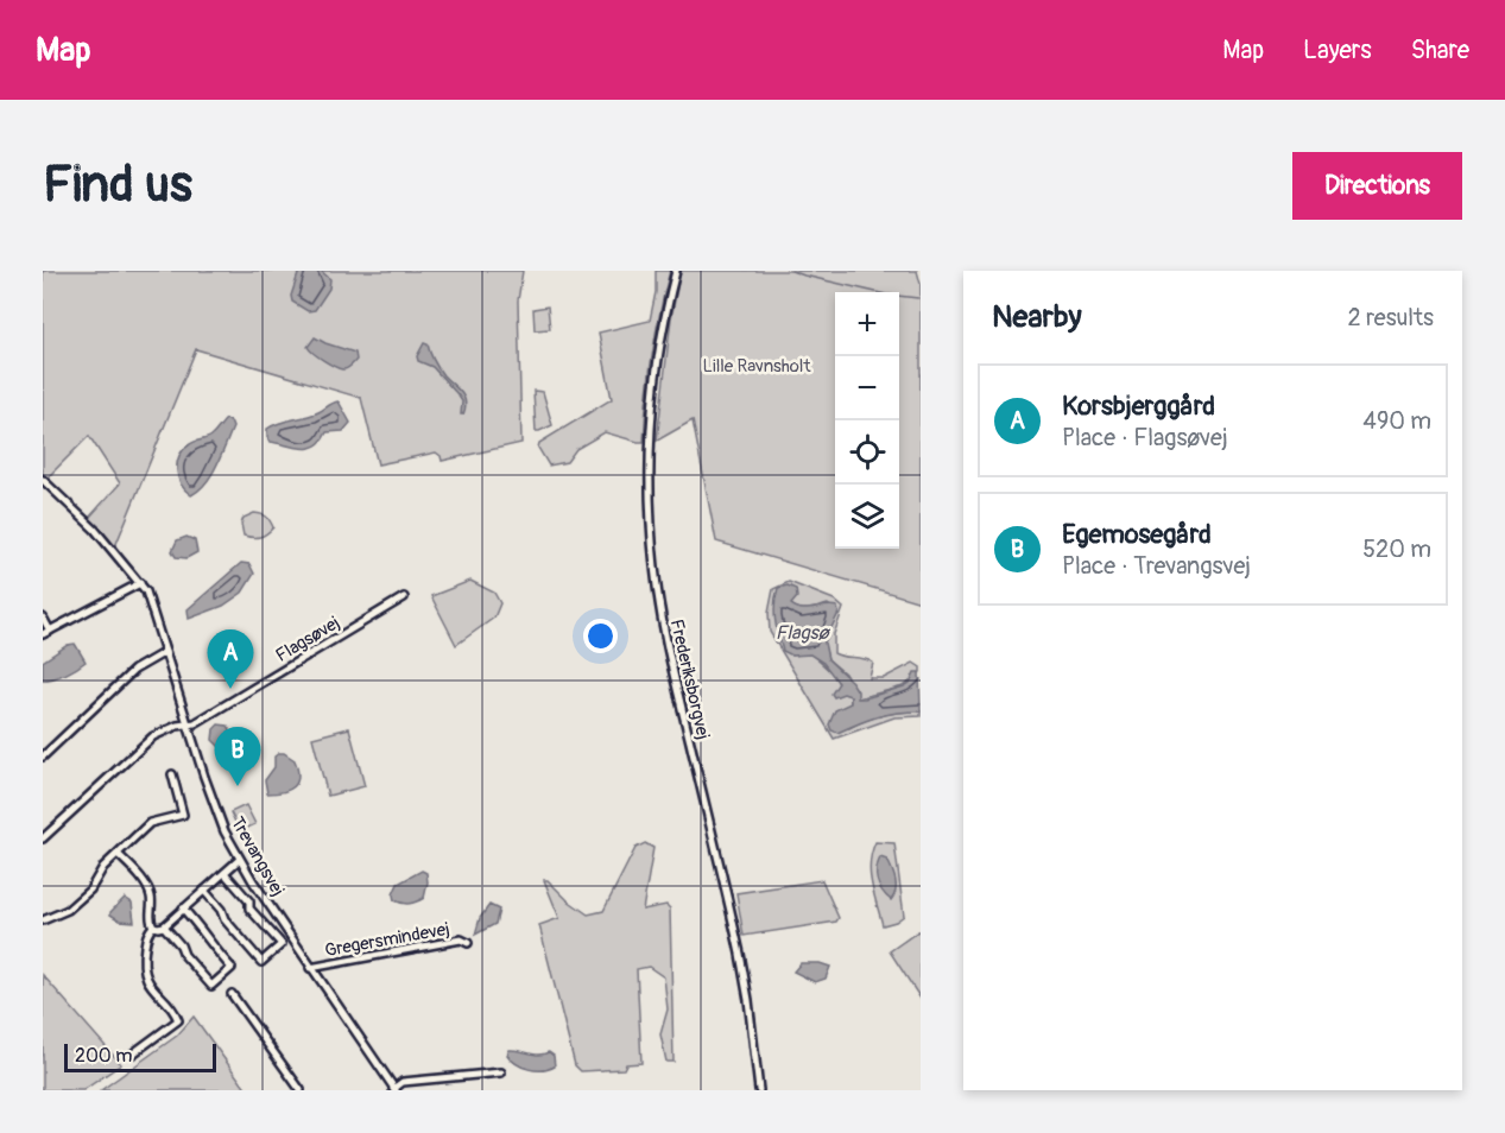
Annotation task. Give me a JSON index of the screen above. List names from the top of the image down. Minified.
{"streets":{"street":["Flagsøvej","Frederiksborgvej","Trevangsvej","Gregersmindevej"]},"crossings":[["Flagsøvej","Trevangsvej"],["Trevangsvej","Gregersmindevej"]],"water":["Flagsø"],"parks":["Lille Ravnsholt"],"scale_bar":"200 m","page":{"header":"Map","nav":["Map","Layers","Share"],"buttons":"Directions","title":"Find us","heading":["Nearby","2 results"],"map_buttons":["+","−"],"list":[{"mark":"A","name":"Korsbjerggård","note":"Place · Flagsøvej","value":"490 m"},{"mark":"B","name":"Egemosegård","note":"Place · Trevangsvej","value":"520 m"}],"pins":["A","B"],"scale":"200 m"}}
